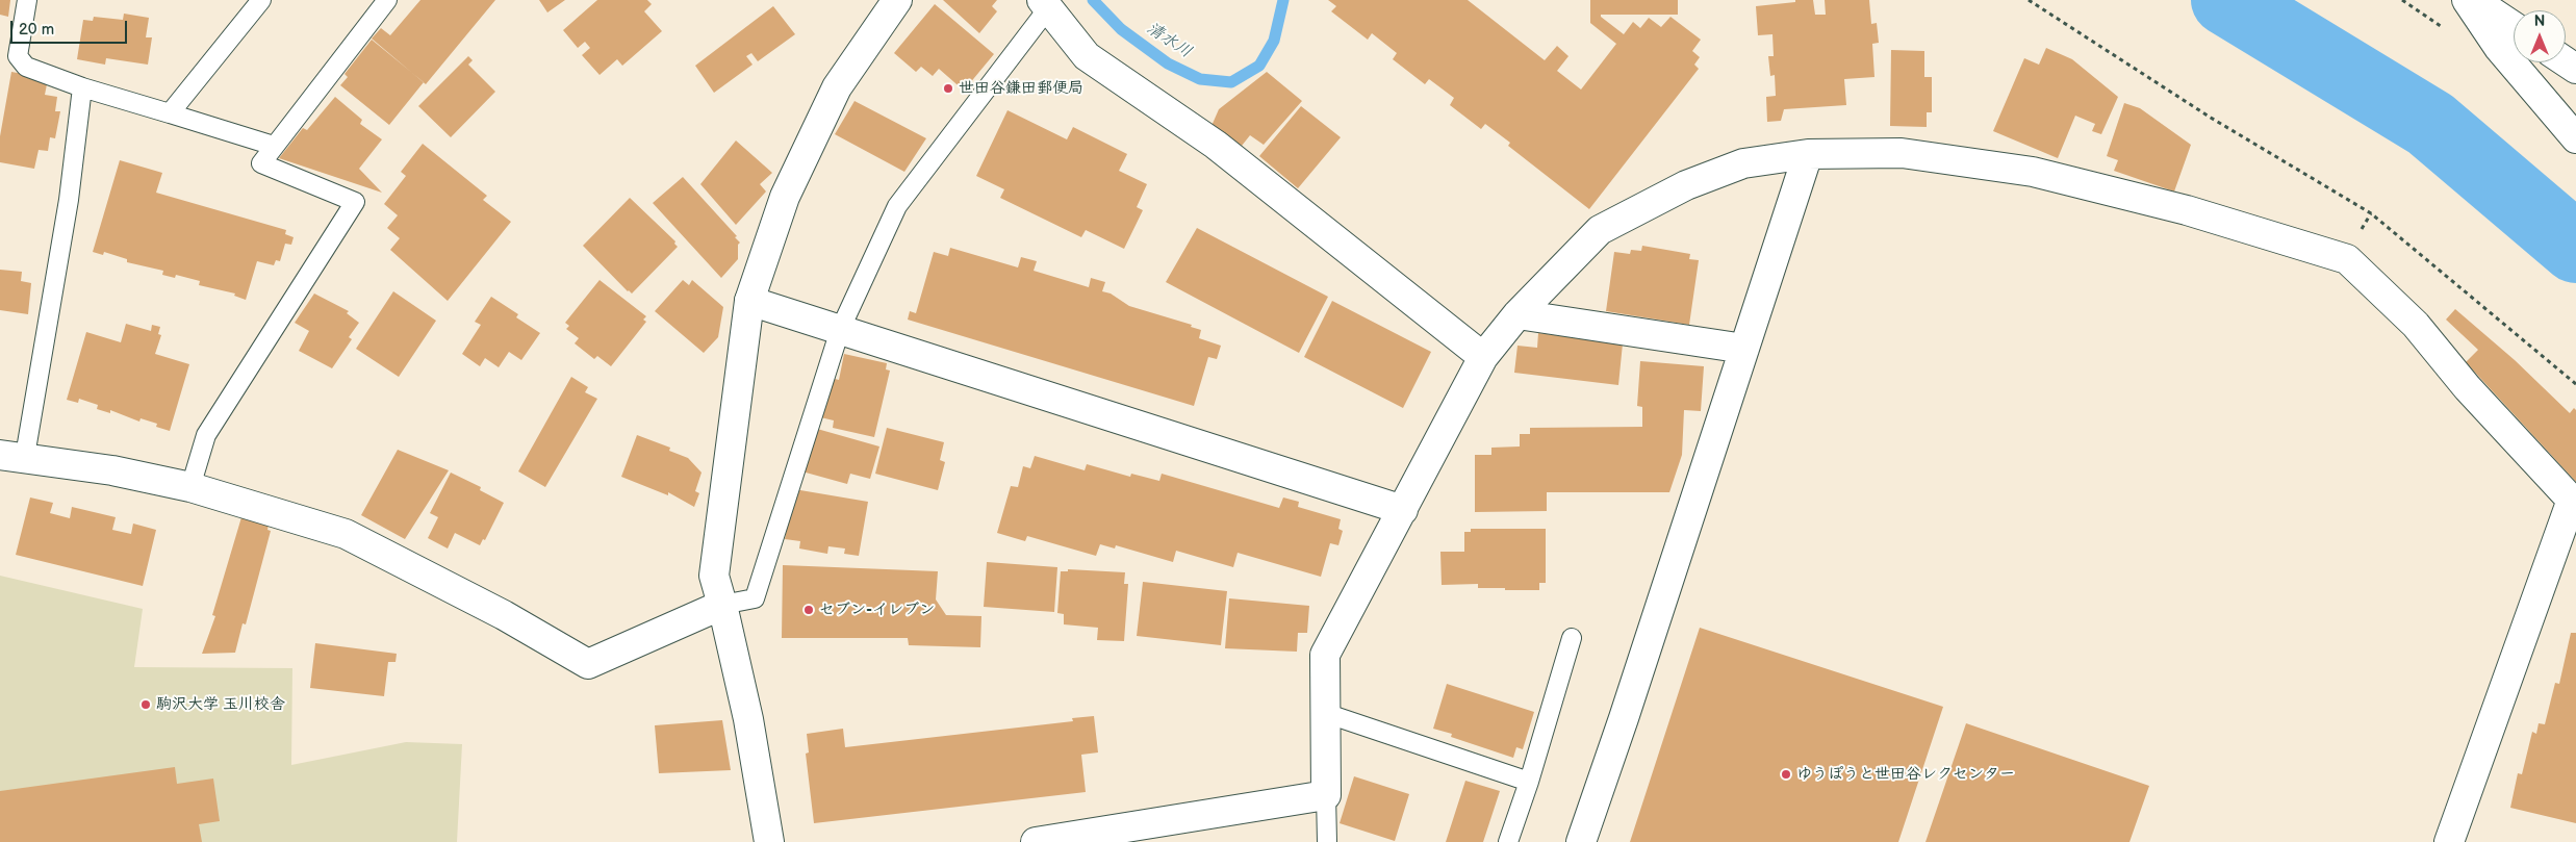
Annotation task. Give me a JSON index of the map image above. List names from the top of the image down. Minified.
{"water":["清水川"],"places":["世田谷鎌田郵便局","セブン-イレブン","駒沢大学 玉川校舎","ゆうぽうと世田谷レクセンター"],"scale_bar":"20 m","north":"top"}
